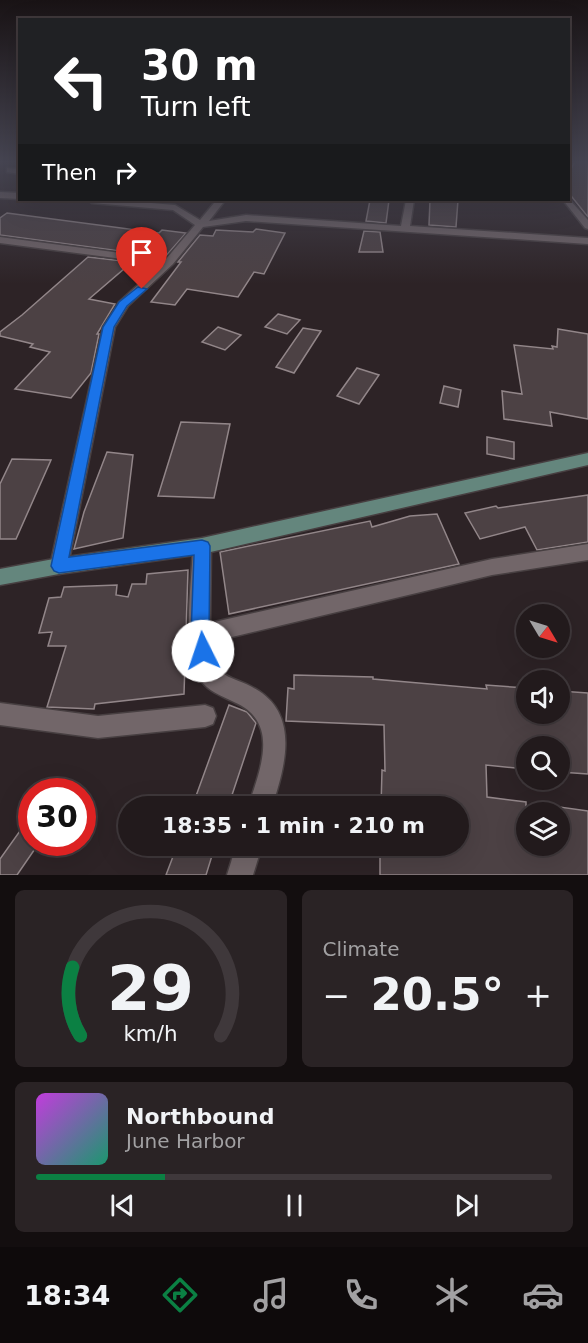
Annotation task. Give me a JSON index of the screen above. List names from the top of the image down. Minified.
{"north":"bottom right","page":{"turn":["30 m","Turn left"],"then":"Then","limit":"30","trip":"18:35 · 1 min · 210 m","tile":"Climate","heat":["−","20.5°","+"],"song":["Northbound","June Harbor"],"tabs":"18:34","gauge":["29","km/h"]}}
